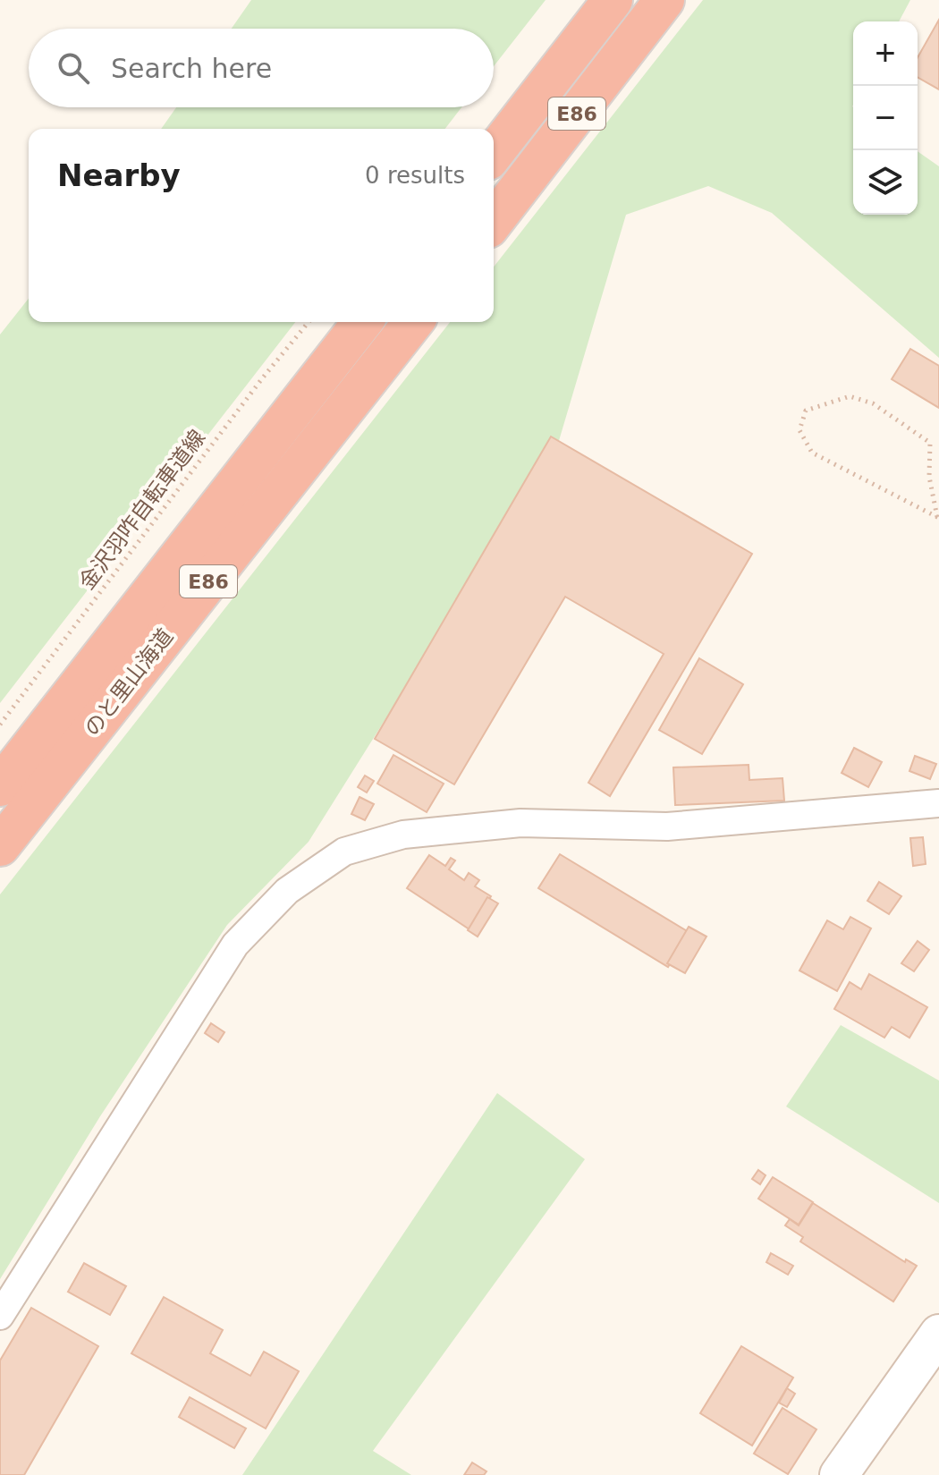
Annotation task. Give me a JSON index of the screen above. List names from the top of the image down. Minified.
{"streets":{"highway":["E86","のと里山海道"],"path":["金沢羽咋自転車道線"]},"page":{"map_buttons":["+","−"],"search":"Search here","heading":["Nearby","0 results"]}}
